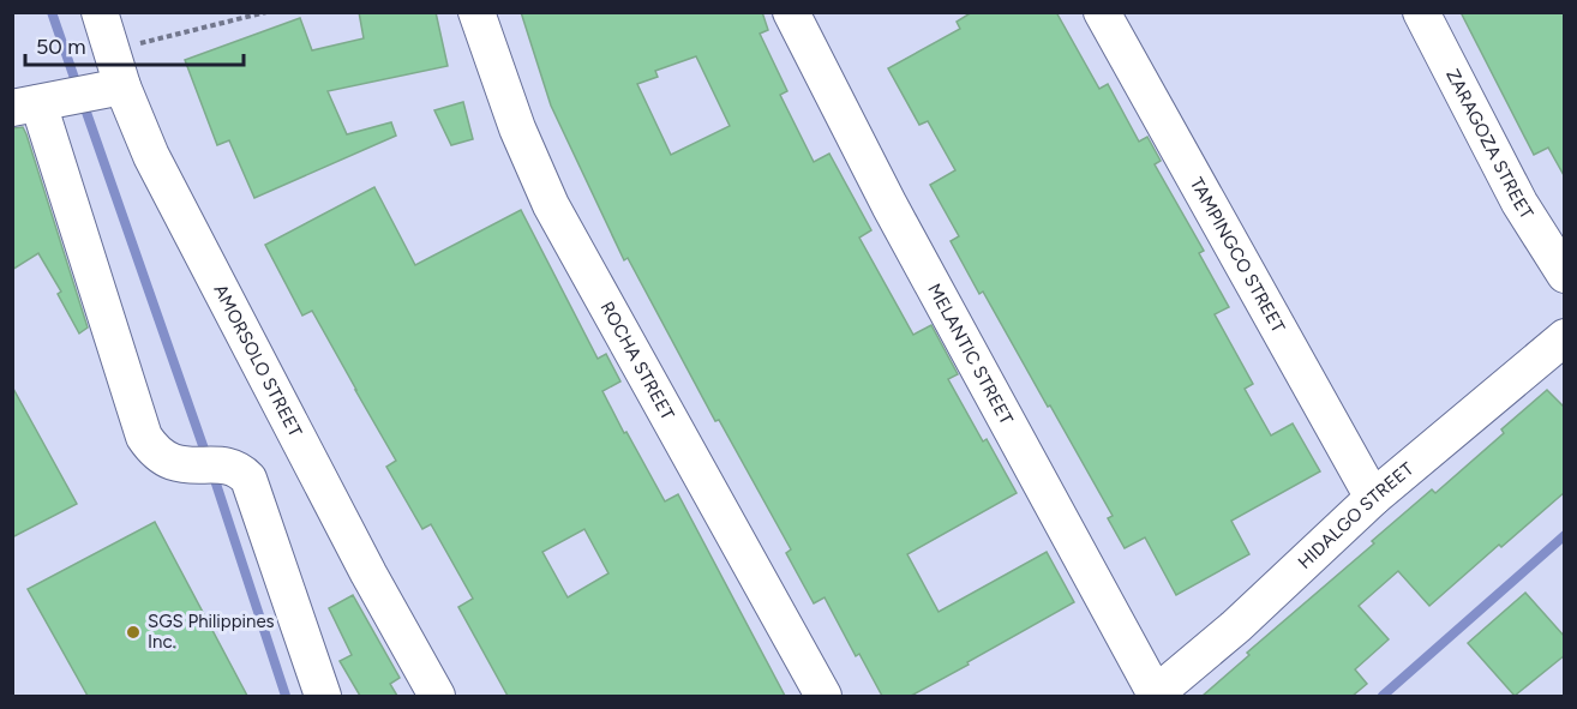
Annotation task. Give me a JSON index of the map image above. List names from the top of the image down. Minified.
{"streets":{"street":["ZARAGOZA STREET","TAMPINGCO STREET","MELANTIC STREET","AMORSOLO STREET","ROCHA STREET","HIDALGO STREET"]},"crossings":[["TAMPINGCO STREET","HIDALGO STREET"],["MELANTIC STREET","HIDALGO STREET"]],"places":["SGS Philippines Inc."],"scale_bar":"50 m"}
